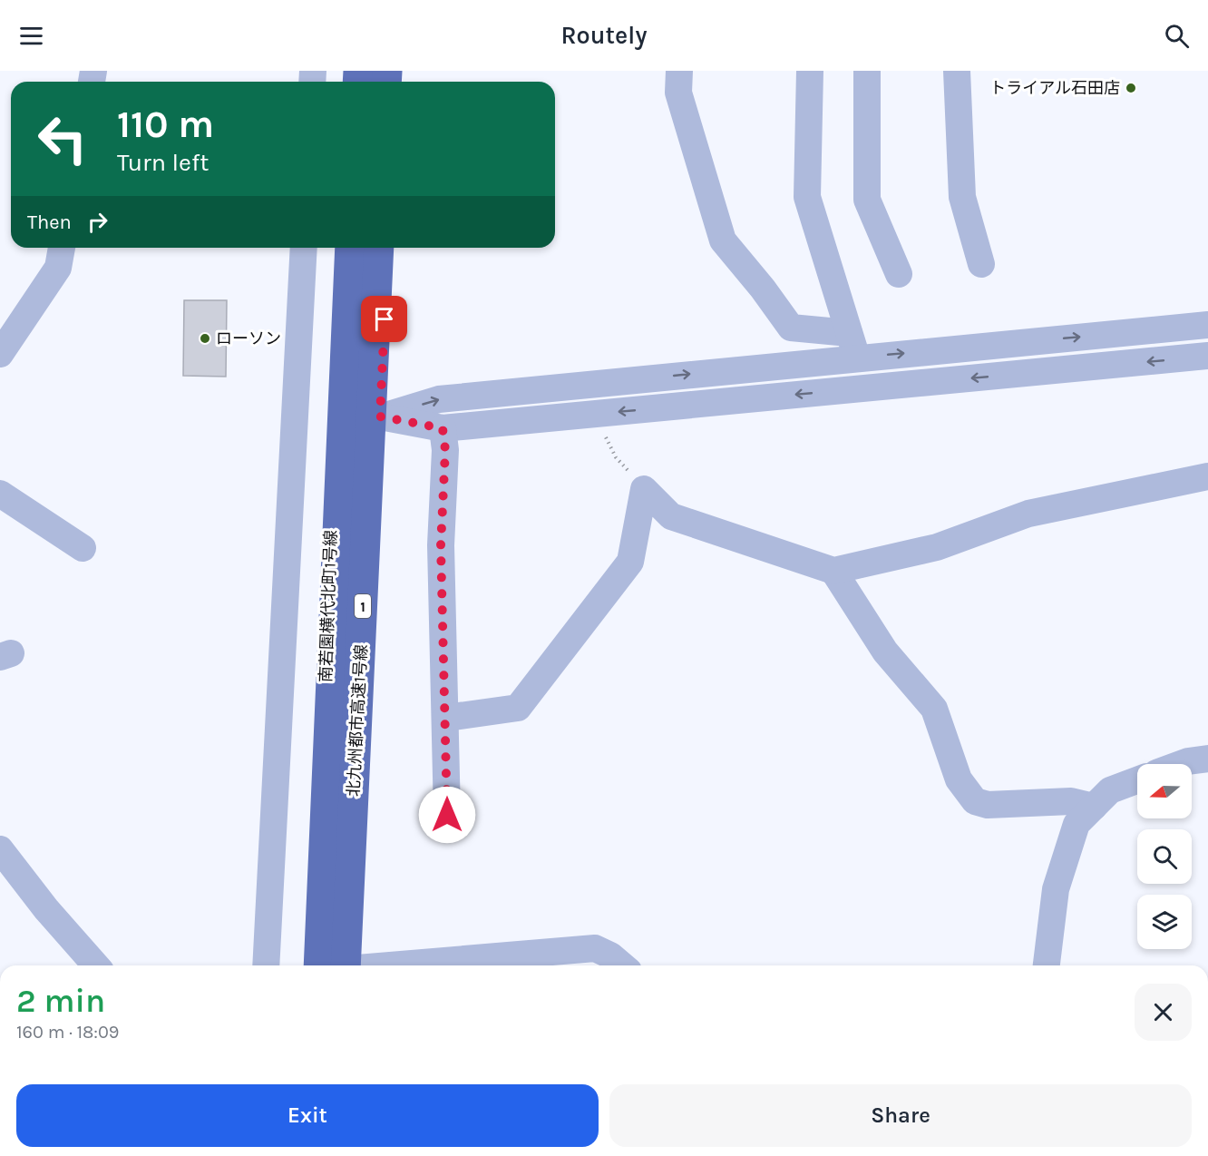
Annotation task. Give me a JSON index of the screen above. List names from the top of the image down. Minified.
{"streets":{"highway":["1","北九州都市高速1号線"],"street":["南若園横代北町1号線"]},"places":["トライアル石田店","ローソン"],"north":"left","page":{"header":"Routely","turn":["110 m","Turn left"],"then":"Then","heading":["2 min","160 m · 18:09"],"buttons":["Exit","Share"]}}
